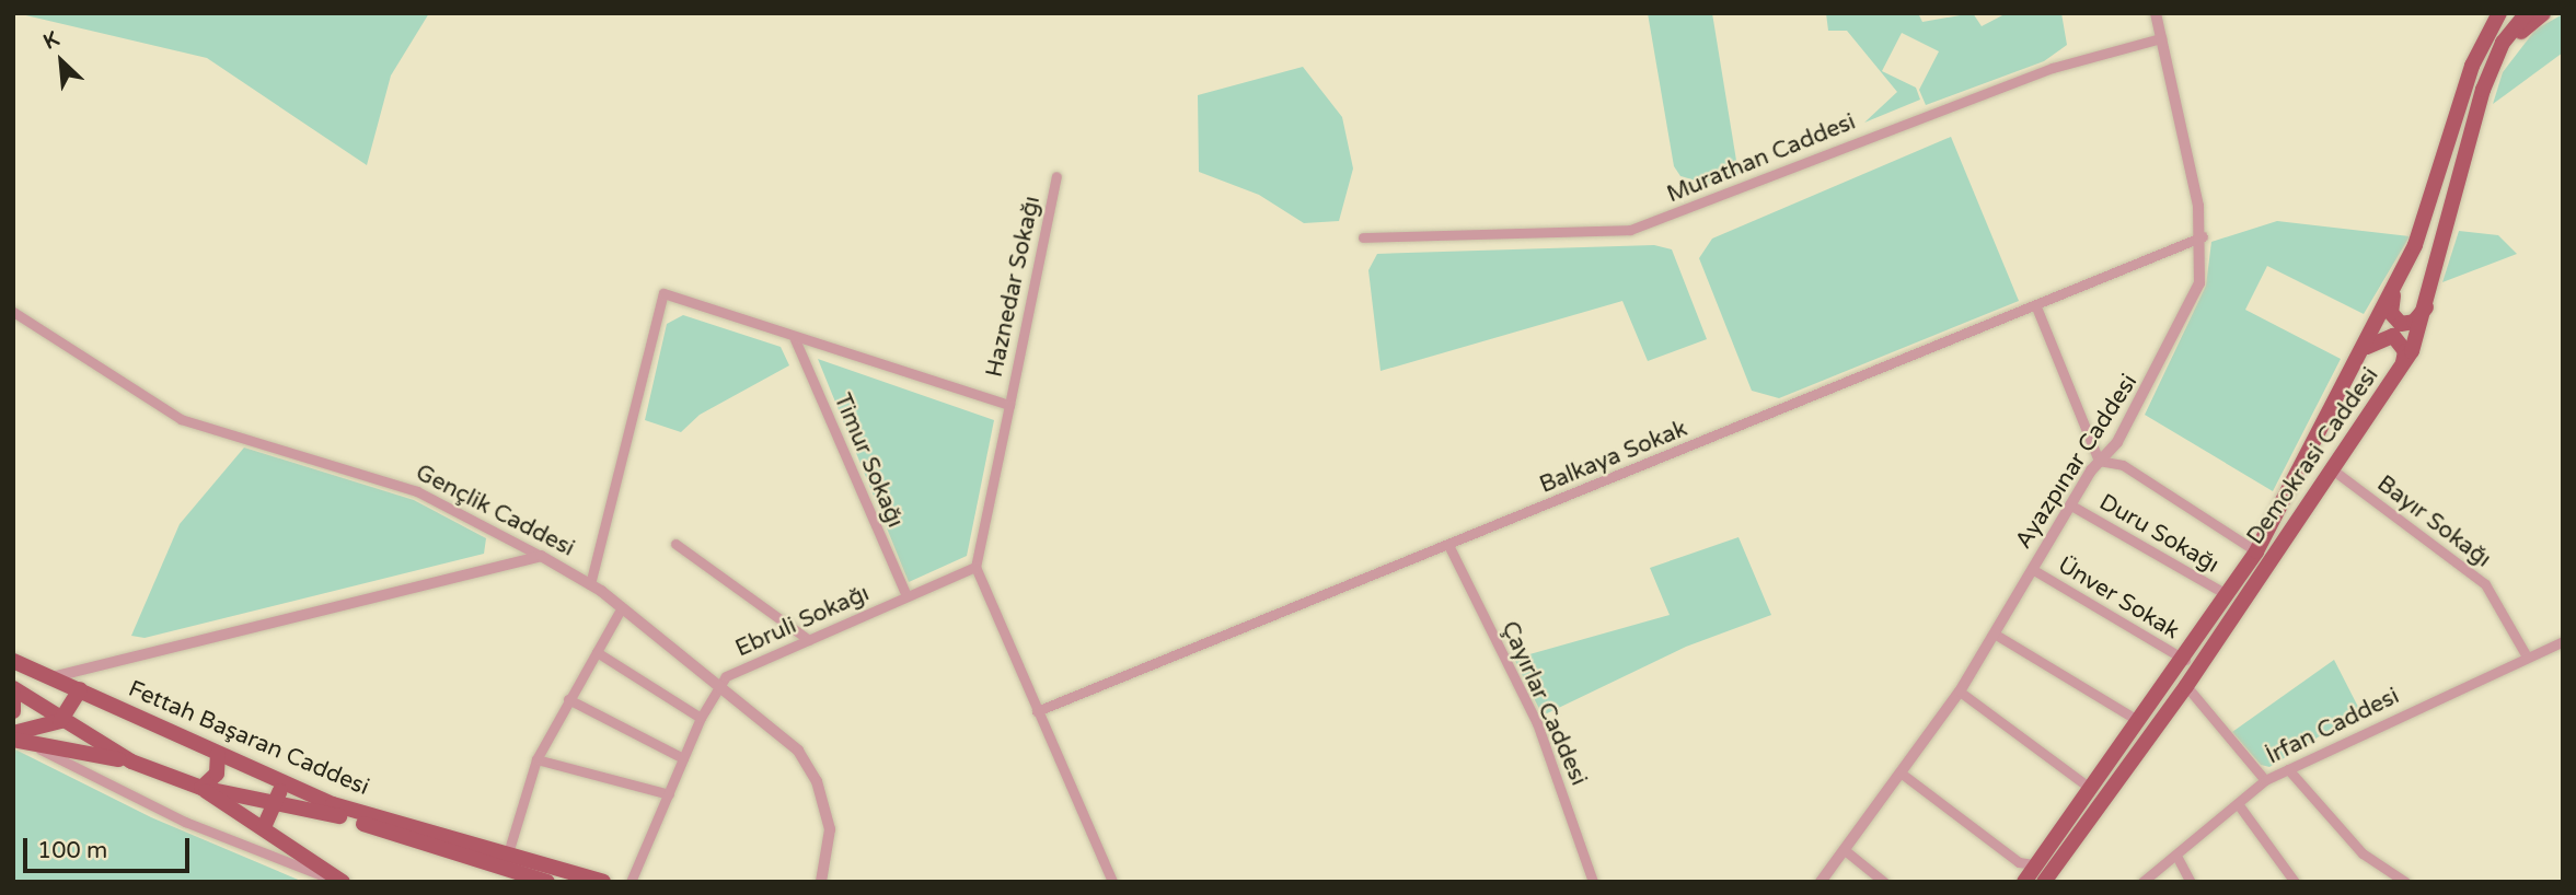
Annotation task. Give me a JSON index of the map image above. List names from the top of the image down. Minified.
{"streets":{"main road":["Demokrasi Caddesi","Fettah Başaran Caddesi"],"street":["Murathan Caddesi","Haznedar Sokağı","Balkaya Sokak","Timur Sokağı","Ayazpınar Caddesi","Gençlik Caddesi","Bayır Sokağı","Duru Sokağı","Ünver Sokak","Ebruli Sokağı","Çayırlar Caddesi","İrfan Caddesi"]},"crossings":[["Murathan Caddesi","Ayazpınar Caddesi"],["Haznedar Sokağı","Ebruli Sokağı"],["Demokrasi Caddesi","Bayır Sokağı"],["Demokrasi Caddesi","Duru Sokağı"],["Demokrasi Caddesi","Ünver Sokak"],["Balkaya Sokak","Ayazpınar Caddesi"],["Balkaya Sokak","Çayırlar Caddesi"],["Timur Sokağı","Ebruli Sokağı"],["Ayazpınar Caddesi","Duru Sokağı"],["Ayazpınar Caddesi","Ünver Sokak"],["Gençlik Caddesi","Ebruli Sokağı"],["Bayır Sokağı","İrfan Caddesi"]],"scale_bar":"100 m","north":"top left"}
